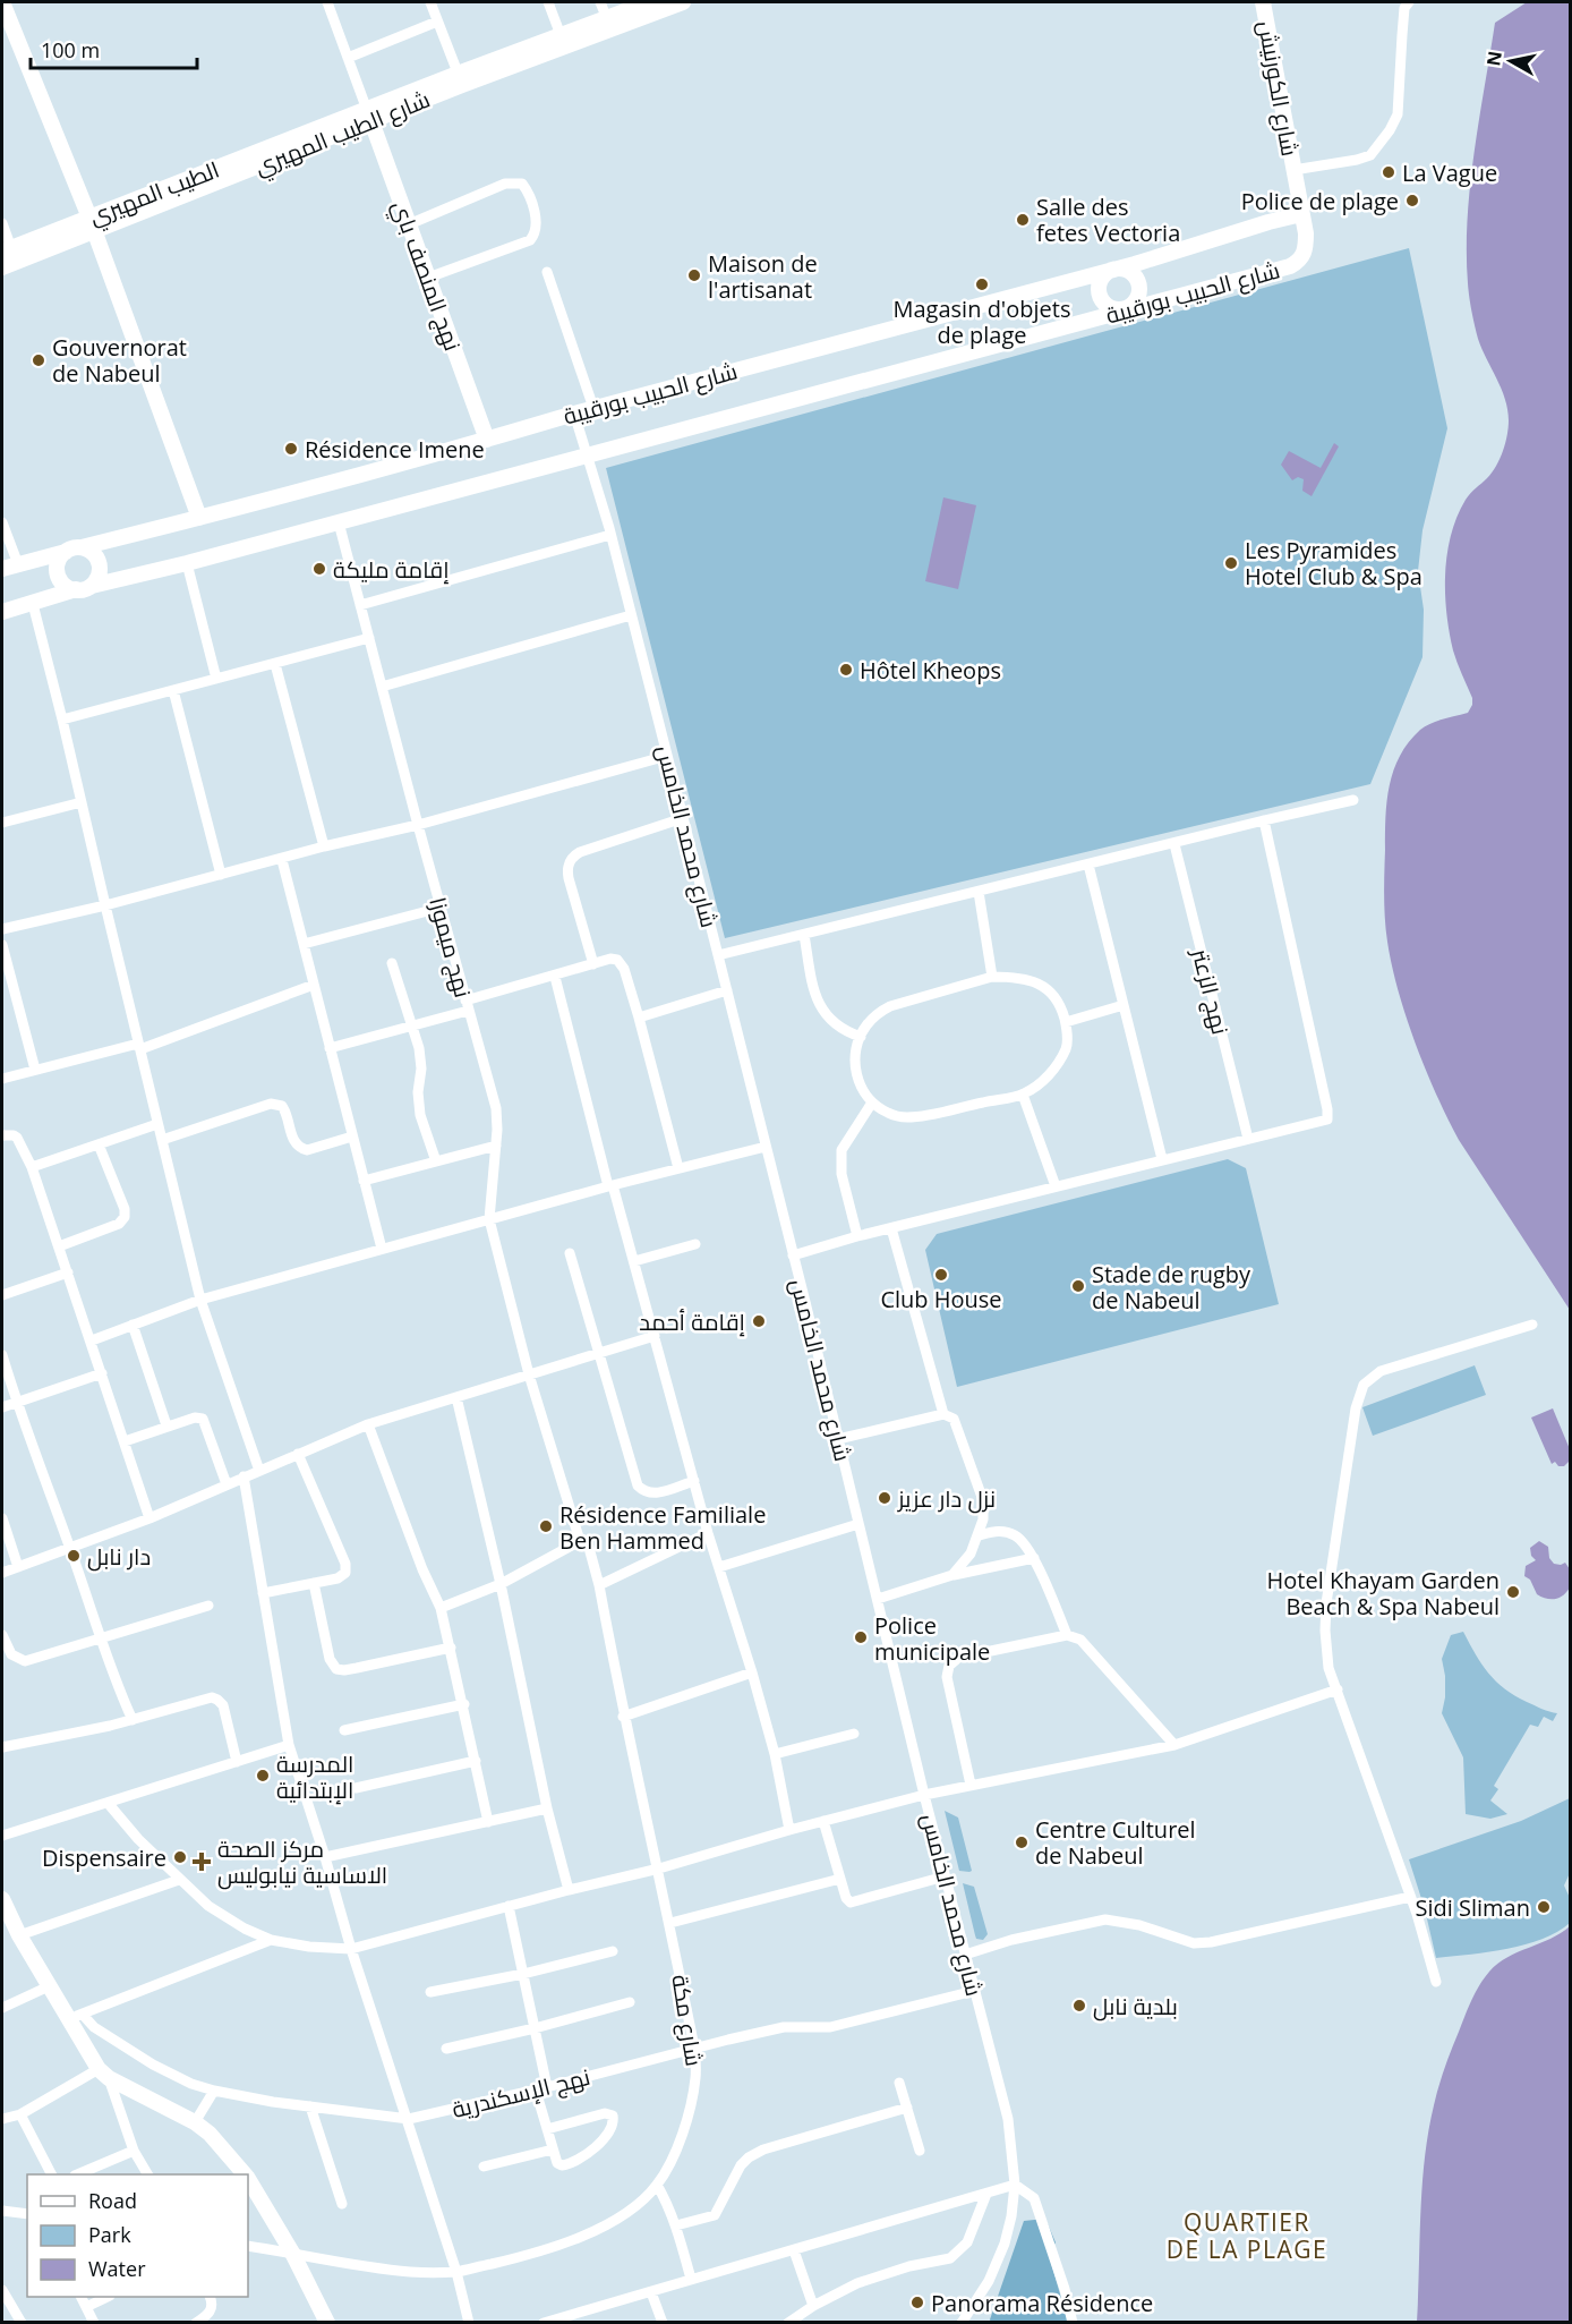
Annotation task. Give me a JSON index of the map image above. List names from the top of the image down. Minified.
{"streets":{"street":["شارع الكورنيش","شارع الطيب المهيري","الطيب المهيري","نهج المنصف باي","شارع الحبيب بورقيبة","شارع محمد الخامس","نهج ميموزا","نهج الزعتر","شارع مكة","نهج الإسكندرية"]},"crossings":[["شارع الكورنيش","شارع الحبيب بورقيبة"],["شارع الطيب المهيري","الطيب المهيري"],["شارع الطيب المهيري","نهج المنصف باي"],["نهج المنصف باي","شارع الحبيب بورقيبة"],["شارع الحبيب بورقيبة","شارع محمد الخامس"],["شارع الحبيب بورقيبة","نهج ميموزا"],["شارع محمد الخامس","نهج الإسكندرية"],["نهج ميموزا","شارع مكة"],["شارع مكة","نهج الإسكندرية"]],"districts":["QUARTIER DE LA PLAGE"],"places":{"other":["La Vague","Police de plage","Salle des fetes Vectoria","Maison de l'artisanat","Magasin d'objets de plage","Gouvernorat de Nabeul","Résidence Imene","Les Pyramides Hotel Club & Spa","إقامة مليكة","Hôtel Kheops","Club House","Stade de rugby de Nabeul","إقامة أحمد","نزل دار عزيز","Résidence Familiale Ben Hammed","دار نابل","Hotel Khayam Garden Beach & Spa Nabeul","Police municipale","المدرسة الإبتدائية","Centre Culturel de Nabeul","Dispensaire","Sidi Sliman","بلدية نابل","Panorama Résidence"],"health":["مركز الصحة الاساسية نيابوليس"]},"legend":["Road","Park","Water"],"scale_bar":"100 m","north":"left"}
